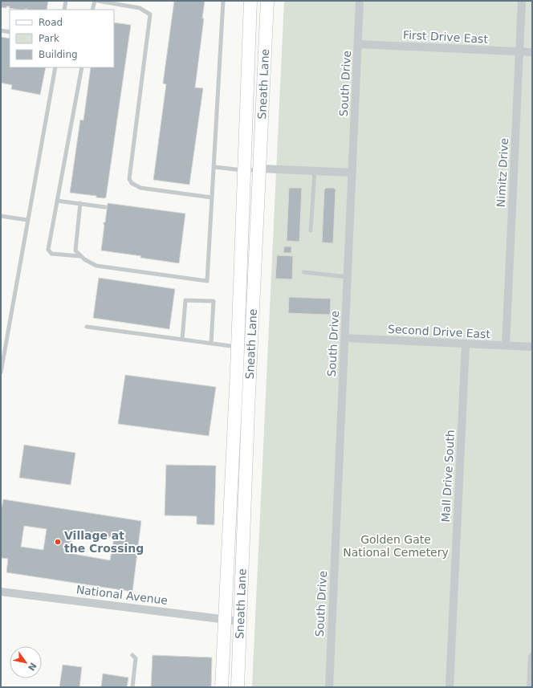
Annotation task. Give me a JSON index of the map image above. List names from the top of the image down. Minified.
{"streets":{"main road":["Sneath Lane"],"street":["First Drive East","South Drive","Nimitz Drive","Second Drive East","Mall Drive South","National Avenue"]},"crossings":[["First Drive East","South Drive"],["First Drive East","Nimitz Drive"],["South Drive","Second Drive East"],["Sneath Lane","National Avenue"],["Nimitz Drive","Second Drive East"],["Second Drive East","Mall Drive South"]],"parks":["Golden Gate National Cemetery"],"places":["Village at the Crossing"],"legend":["Road","Park","Building"],"north":"bottom right"}
